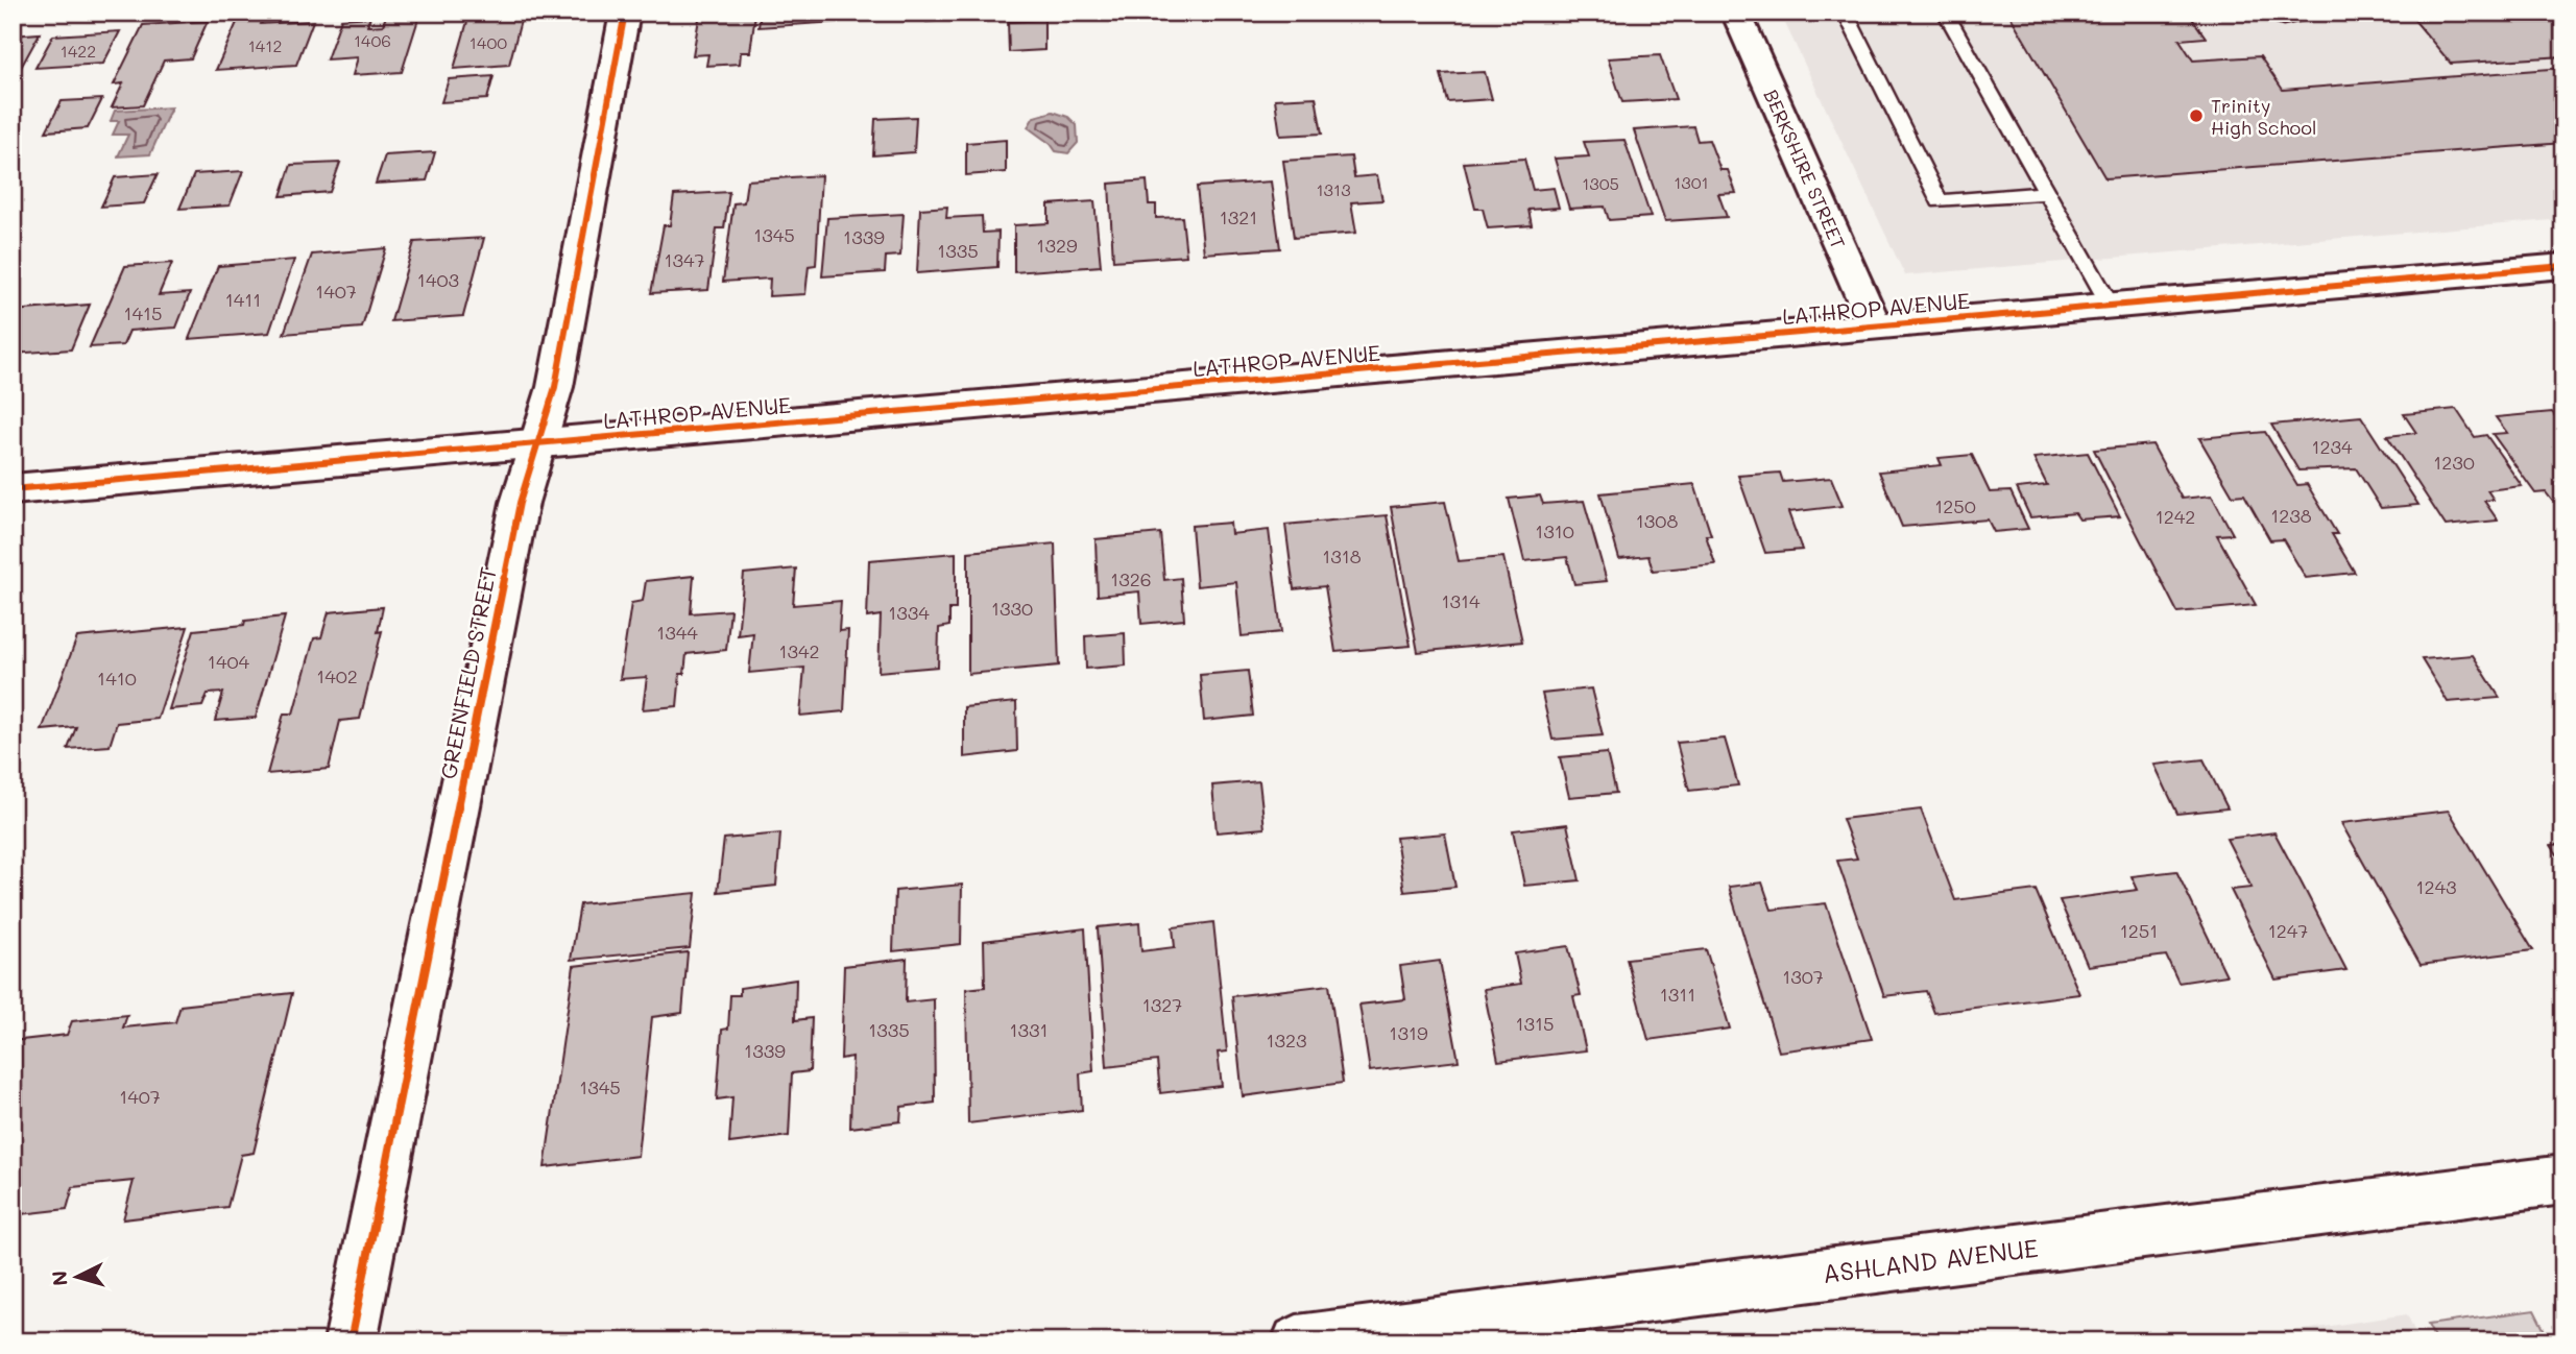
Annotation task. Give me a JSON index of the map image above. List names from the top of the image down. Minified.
{"streets":{"street":["BERKSHIRE STREET","LATHROP AVENUE","GREENFIELD STREET","ASHLAND AVENUE"]},"crossings":[["BERKSHIRE STREET","LATHROP AVENUE"],["LATHROP AVENUE","GREENFIELD STREET"]],"places":["Trinity High School"],"house_numbers":["1406","1400","1412","1422","1301","1305","1313","1321","1345","1339","1329","1335","1347","1403","1407","1411","1415","1234","1230","1250","1238","1242","1308","1310","1318","1326","1314","1330","1334","1344","1342","1404","1402","1410","1243","1251","1247","1307","1311","1327","1315","1335","1331","1319","1323","1339","1345","1407"],"north":"left"}
